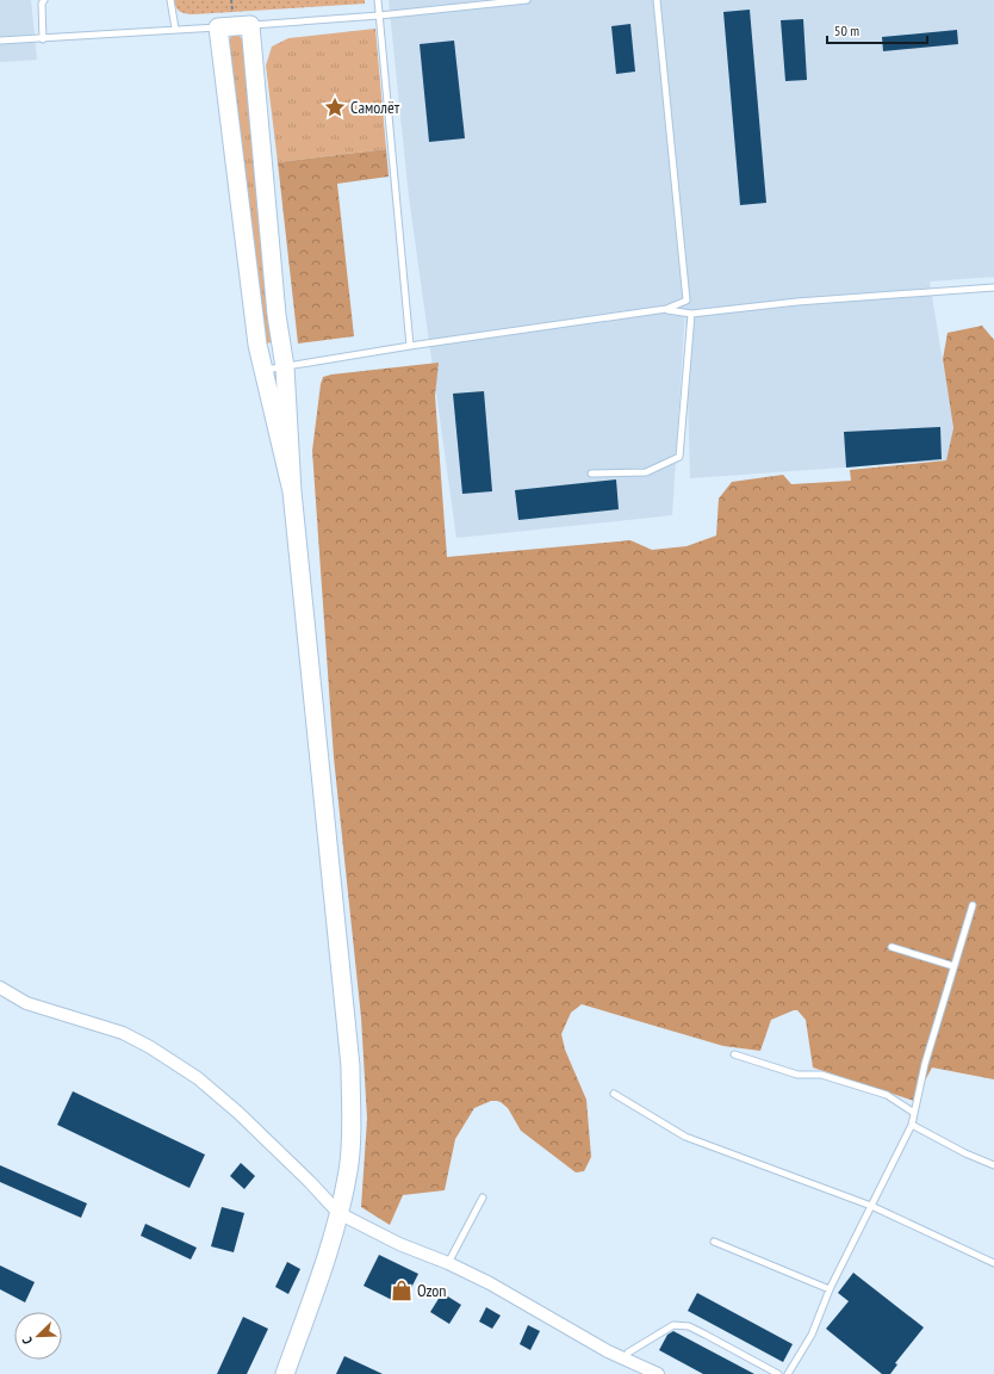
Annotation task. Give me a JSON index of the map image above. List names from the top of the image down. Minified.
{"places":{"place":["Самолёт"],"shop":["Ozon"]},"scale_bar":"50 m","north":"bottom left"}
